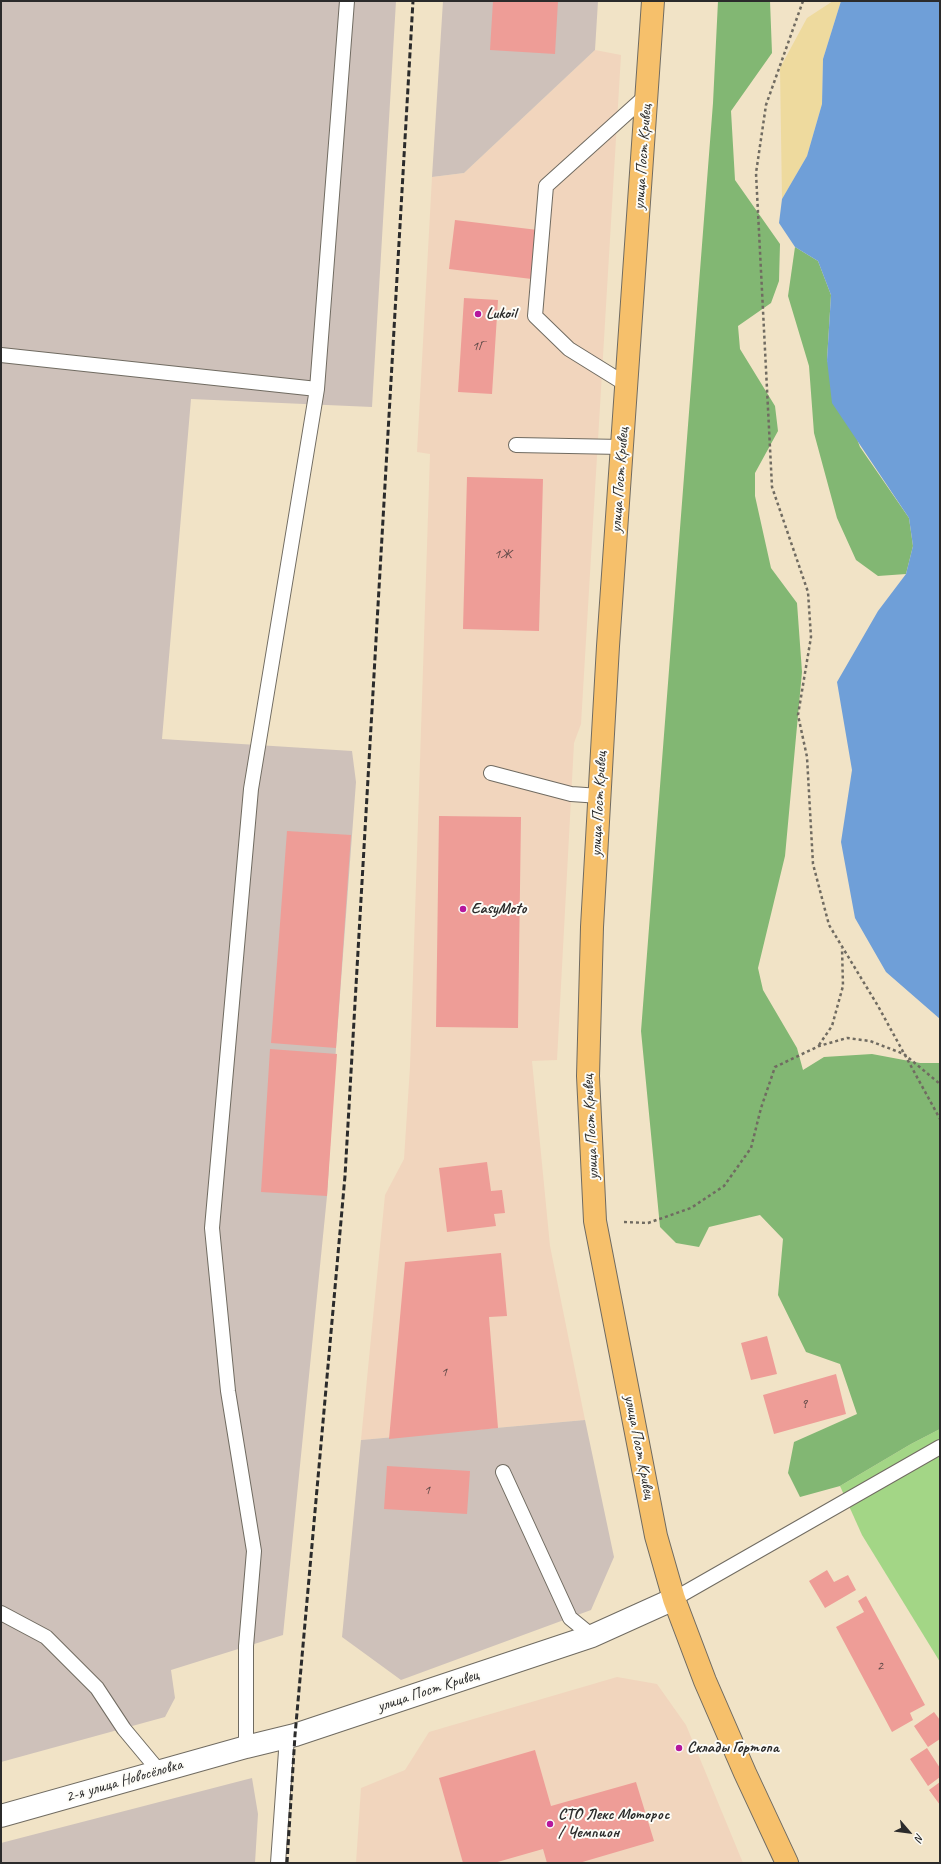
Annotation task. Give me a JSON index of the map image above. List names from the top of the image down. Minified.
{"streets":{"main road":["улица Пост Кривец"],"street":["2-я улица Новосёловка"]},"crossings":[["улица Пост Кривец","2-я улица Новосёловка"]],"places":["Lukoil","EasyMoto","Склады Гортопа","СТО Лекс Моторос / Чемпион"],"house_numbers":["1Г","1Ж","1","9","1","2"],"north":"bottom right"}
